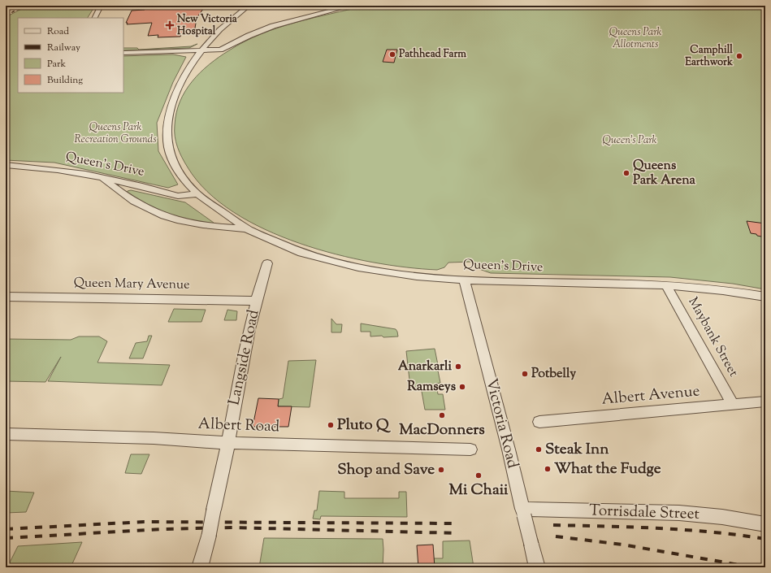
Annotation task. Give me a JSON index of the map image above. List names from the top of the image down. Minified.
{"streets":{"street":["Queen's Drive","Queen Mary Avenue","Maybank Street","Langside Road","Albert Avenue","Victoria Road","Albert Road","Torrisdale Street"]},"crossings":[["Queen's Drive","Maybank Street"],["Queen's Drive","Victoria Road"],["Queen Mary Avenue","Langside Road"],["Maybank Street","Albert Avenue"],["Langside Road","Albert Road"],["Victoria Road","Torrisdale Street"]],"parks":["Queens Park Allotments","Queens Park Recreation Grounds","Queen's Park"],"places":{"health":["New Victoria Hospital"],"other":["Pathhead Farm","Camphill Earthwork","Queens Park Arena","Anarkarli","Potbelly","Ramseys","MacDonners","Pluto Q","Steak Inn","What the Fudge","Shop and Save","Mi Chaii"]},"legend":["Road","Railway","Park","Building"]}
